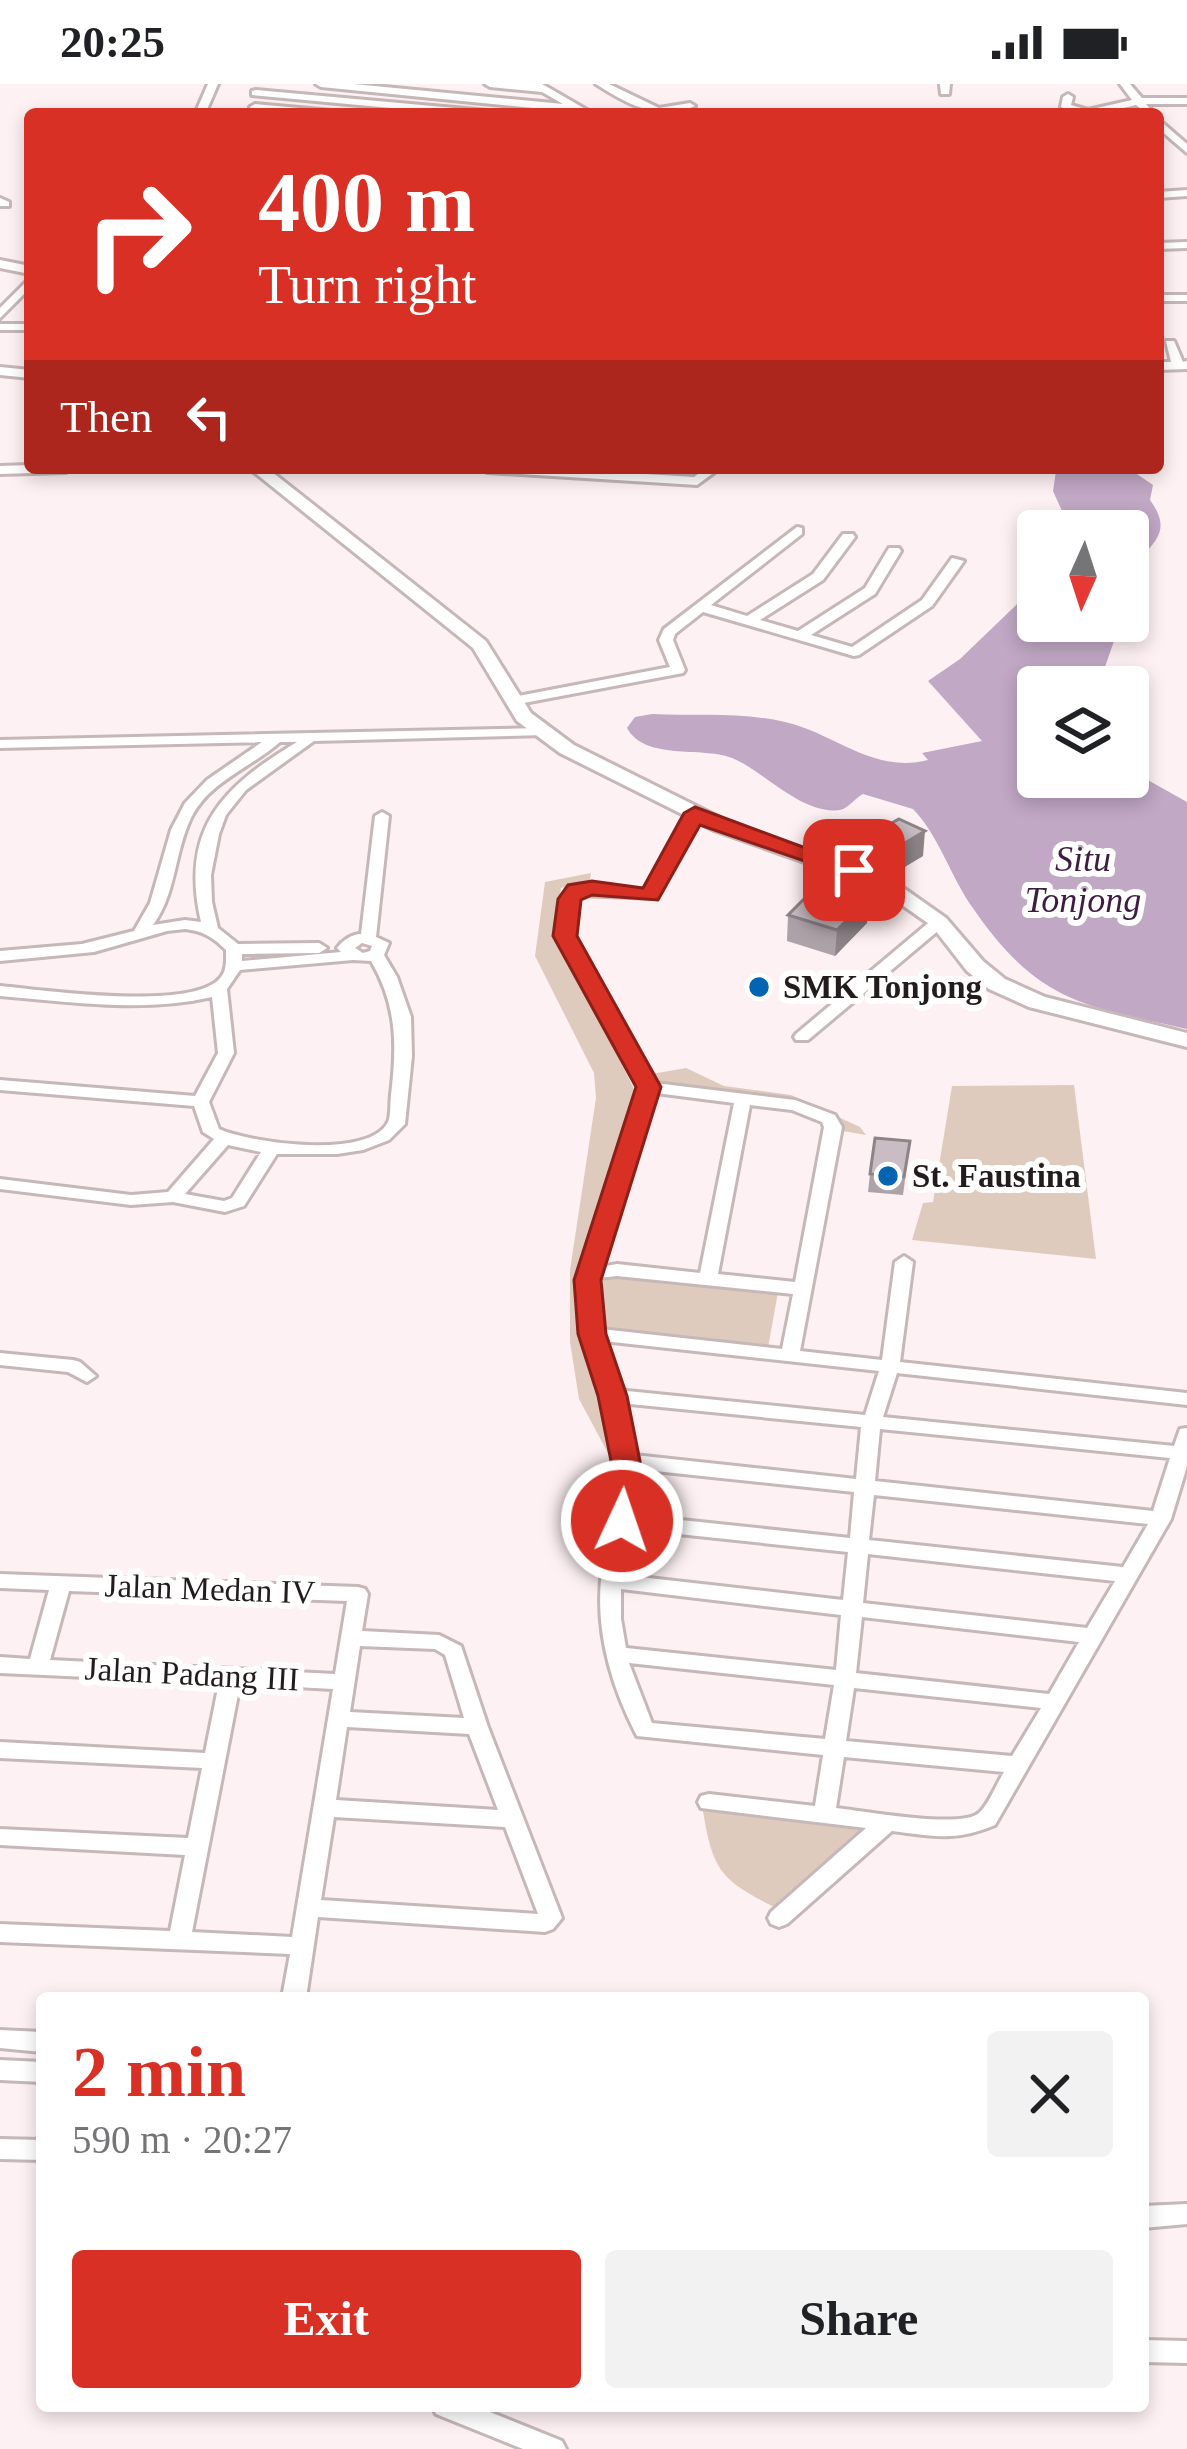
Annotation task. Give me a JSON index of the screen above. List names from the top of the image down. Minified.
{"streets":{"street":["Jalan Medan IV","Jalan Padang III"]},"crossings":[["Jalan Medan IV","Jalan Padang III"]],"water":["Situ Tonjong"],"places":["SMK Tonjong","St. Faustina"],"north":"bottom","page":{"status":"20:25","turn":["400 m","Turn right"],"then":"Then","heading":["2 min","590 m · 20:27"],"buttons":["Exit","Share"]}}
